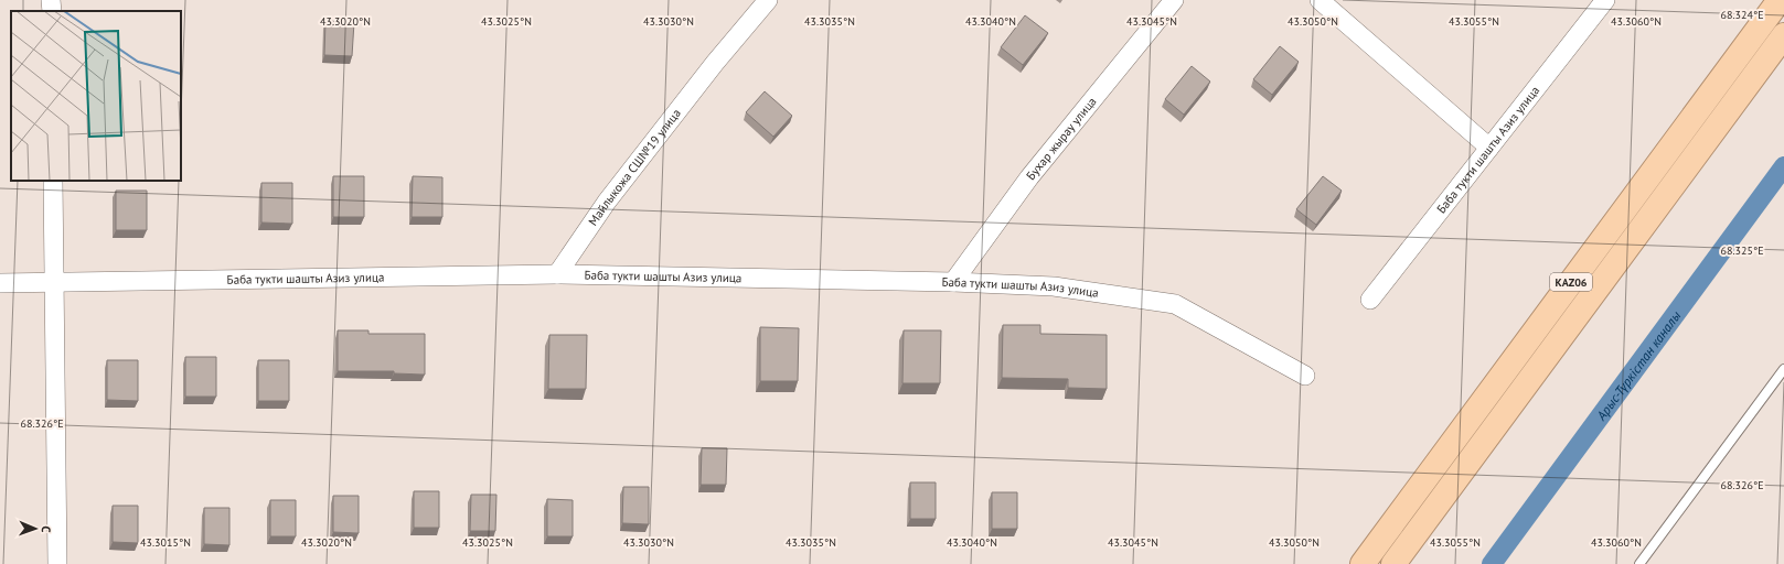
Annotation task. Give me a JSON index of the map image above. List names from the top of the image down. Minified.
{"streets":{"highway":["KАZ06"],"street":["Бухар жырау улица","Баба тукти шашты Азиз улица","Майлыкожа СШ№19 улица"]},"crossings":[["Бухар жырау улица","Баба тукти шашты Азиз улица"],["Баба тукти шашты Азиз улица","Майлыкожа СШ№19 улица"]],"water":["Арыс-Түркістан каналы"],"north":"right","coordinates":["68.324°E","43.3020°N","43.3025°N","43.3030°N","43.3035°N","43.3040°N","43.3045°N","43.3050°N","43.3055°N","43.3060°N","68.325°E","68.326°E","43.3015°N"]}
